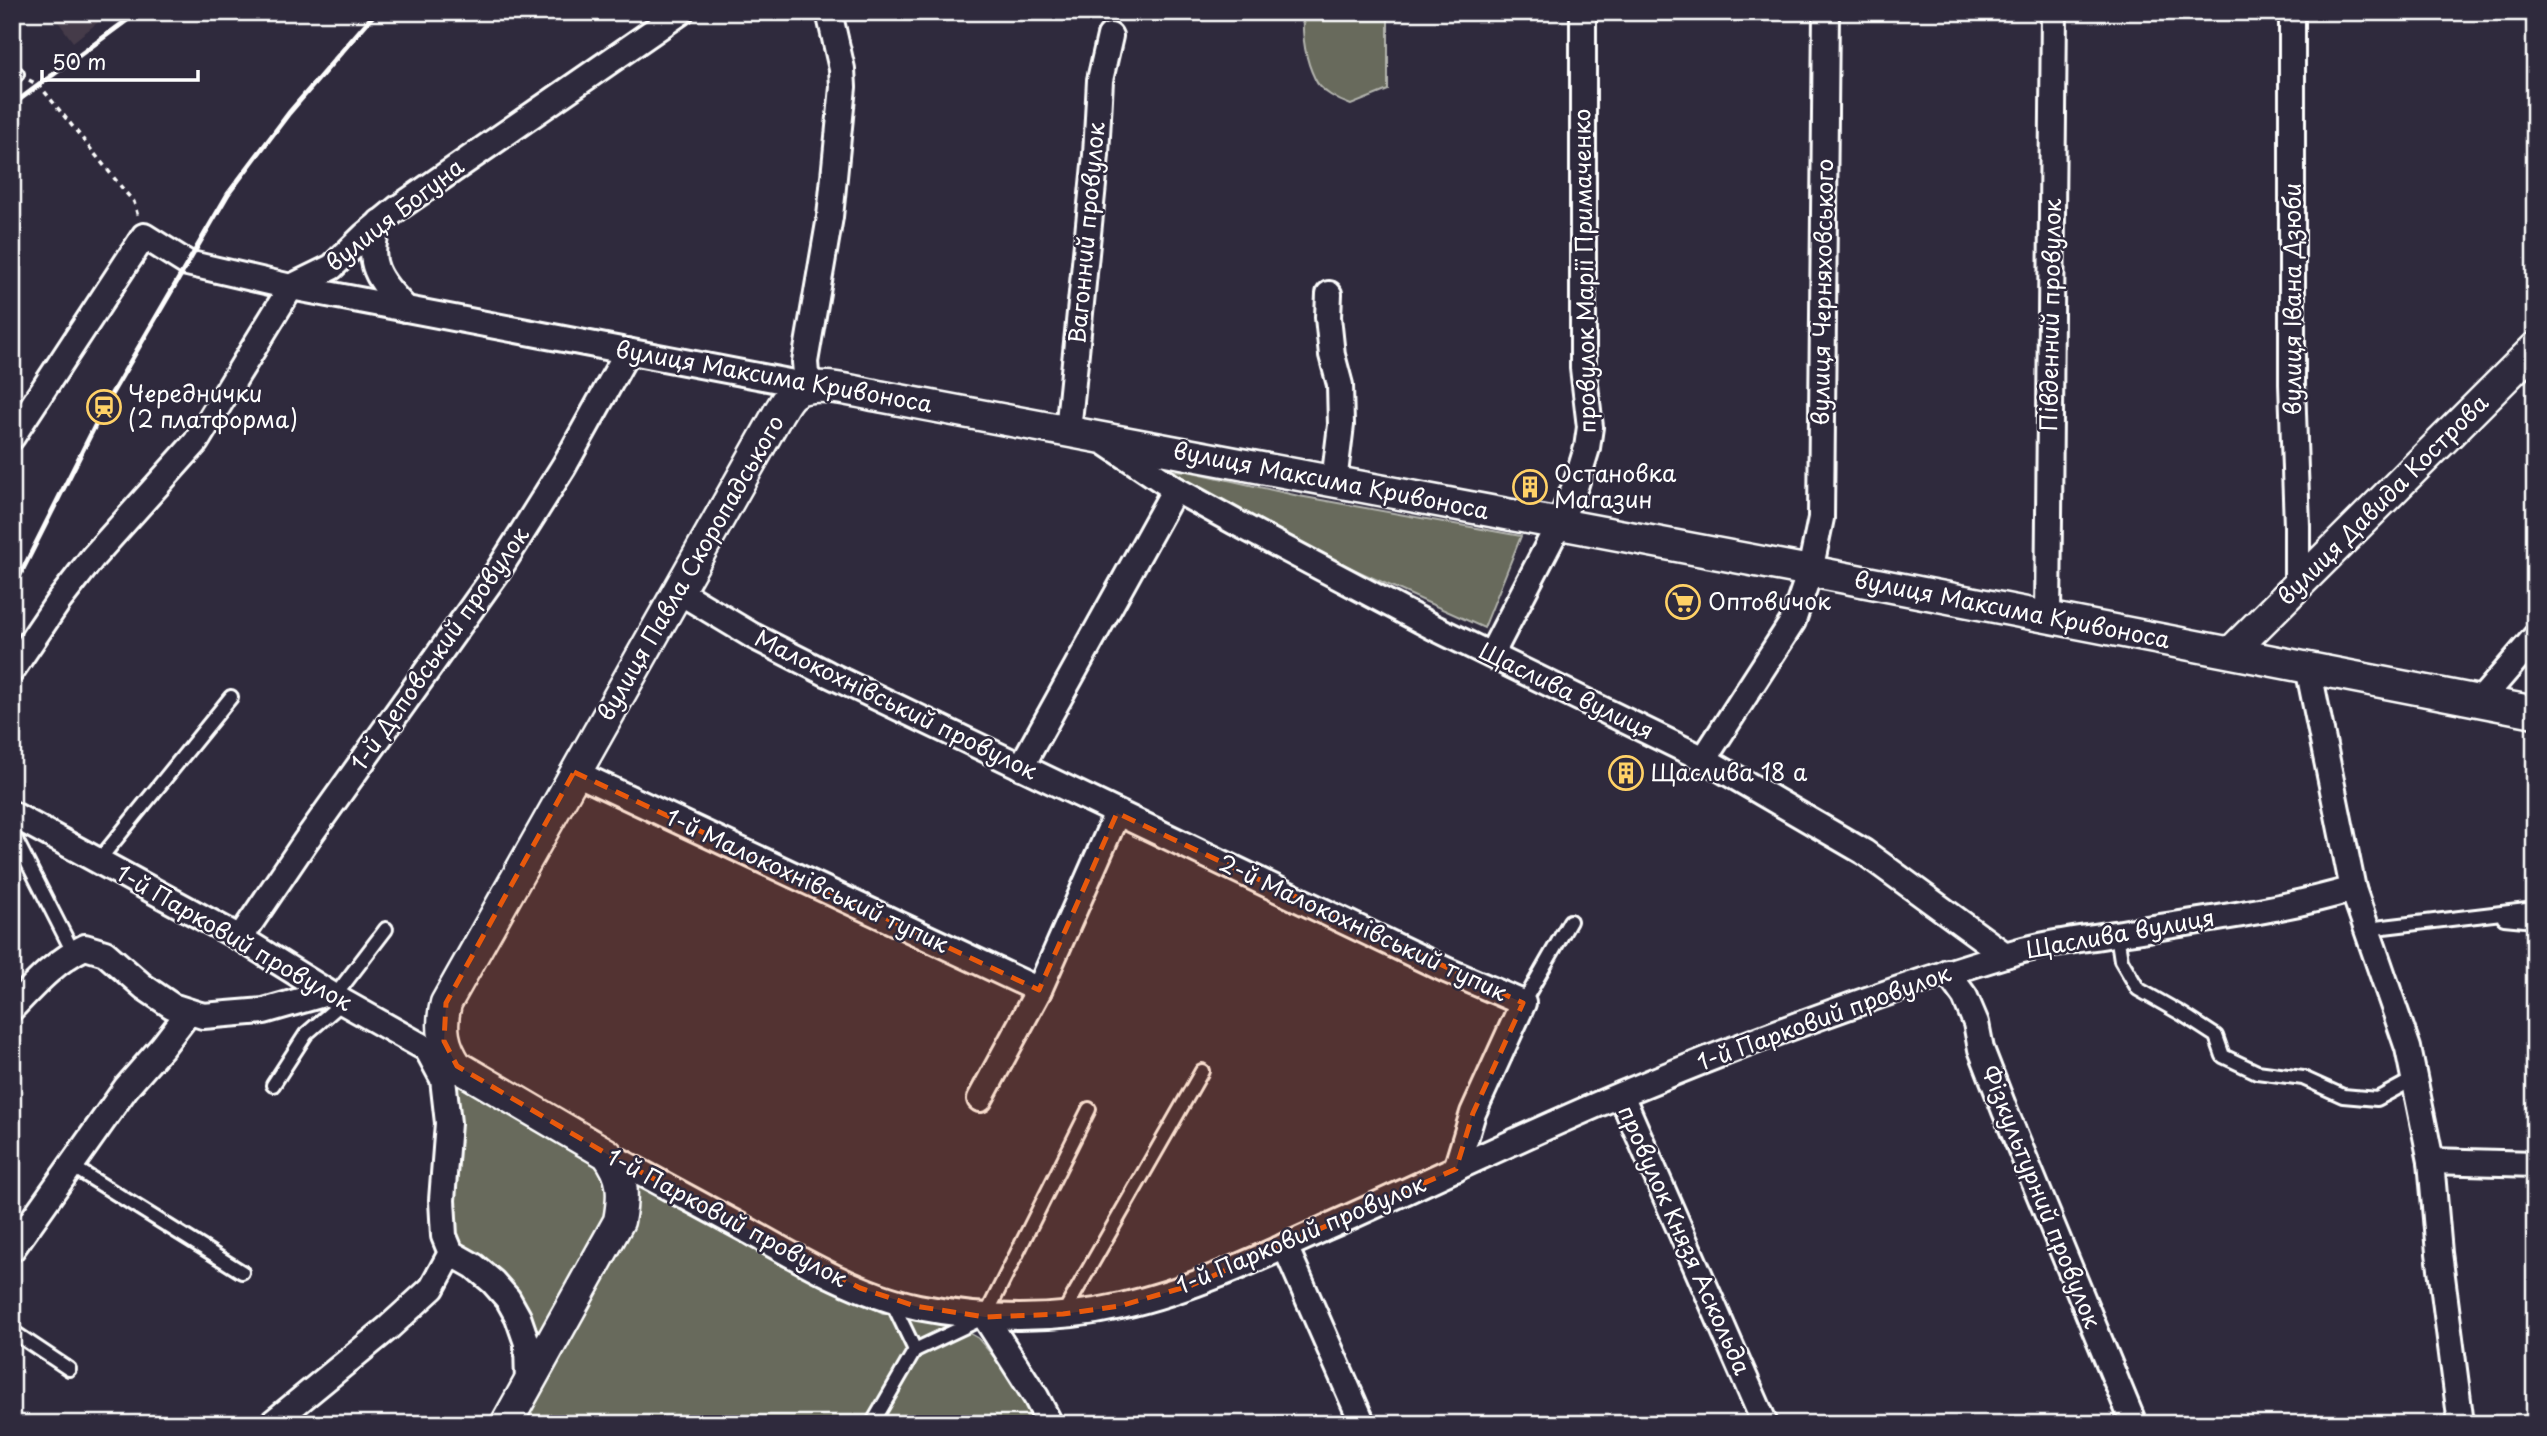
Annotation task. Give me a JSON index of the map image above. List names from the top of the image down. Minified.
{"streets":{"street":["вулиця Богуна","Вагонний провулок","провулок Марії Примаченко","вулиця Черняховського","вулиця Івана Дзюби","Південний провулок","вулиця Максима Кривоноса","вулиця Давида Кострова","вулиця Павла Скоропадського","1-й Деповський провулок","Щаслива вулиця","Малокохнівський провулок","1-й Малокохнівський тупик","2-й Малокохнівський тупик","1-й Парковий провулок","Фізкультурний провулок","провулок Князя Аскольда"]},"crossings":[["вулиця Богуна","вулиця Максима Кривоноса"],["Вагонний провулок","вулиця Максима Кривоноса"],["провулок Марії Примаченко","вулиця Максима Кривоноса"],["провулок Марії Примаченко","Щаслива вулиця"],["вулиця Черняховського","вулиця Максима Кривоноса"],["вулиця Черняховського","Щаслива вулиця"],["вулиця Івана Дзюби","вулиця Давида Кострова"],["Південний провулок","вулиця Максима Кривоноса"],["вулиця Максима Кривоноса","вулиця Давида Кострова"],["вулиця Максима Кривоноса","вулиця Павла Скоропадського"],["вулиця Максима Кривоноса","1-й Деповський провулок"],["вулиця Максима Кривоноса","Щаслива вулиця"],["вулиця Павла Скоропадського","Малокохнівський провулок"],["вулиця Павла Скоропадського","1-й Малокохнівський тупик"],["вулиця Павла Скоропадського","1-й Парковий провулок"],["1-й Деповський провулок","1-й Парковий провулок"],["Щаслива вулиця","1-й Парковий провулок"],["Малокохнівський провулок","2-й Малокохнівський тупик"],["2-й Малокохнівський тупик","1-й Парковий провулок"],["1-й Парковий провулок","Фізкультурний провулок"],["1-й Парковий провулок","провулок Князя Аскольда"]],"places":{"station":["Череднички (2 платформа)"],"building":["Остановка Магазин","Щаслива 18 а"],"supermarket":["Оптовичок"]},"scale_bar":"50 m"}
